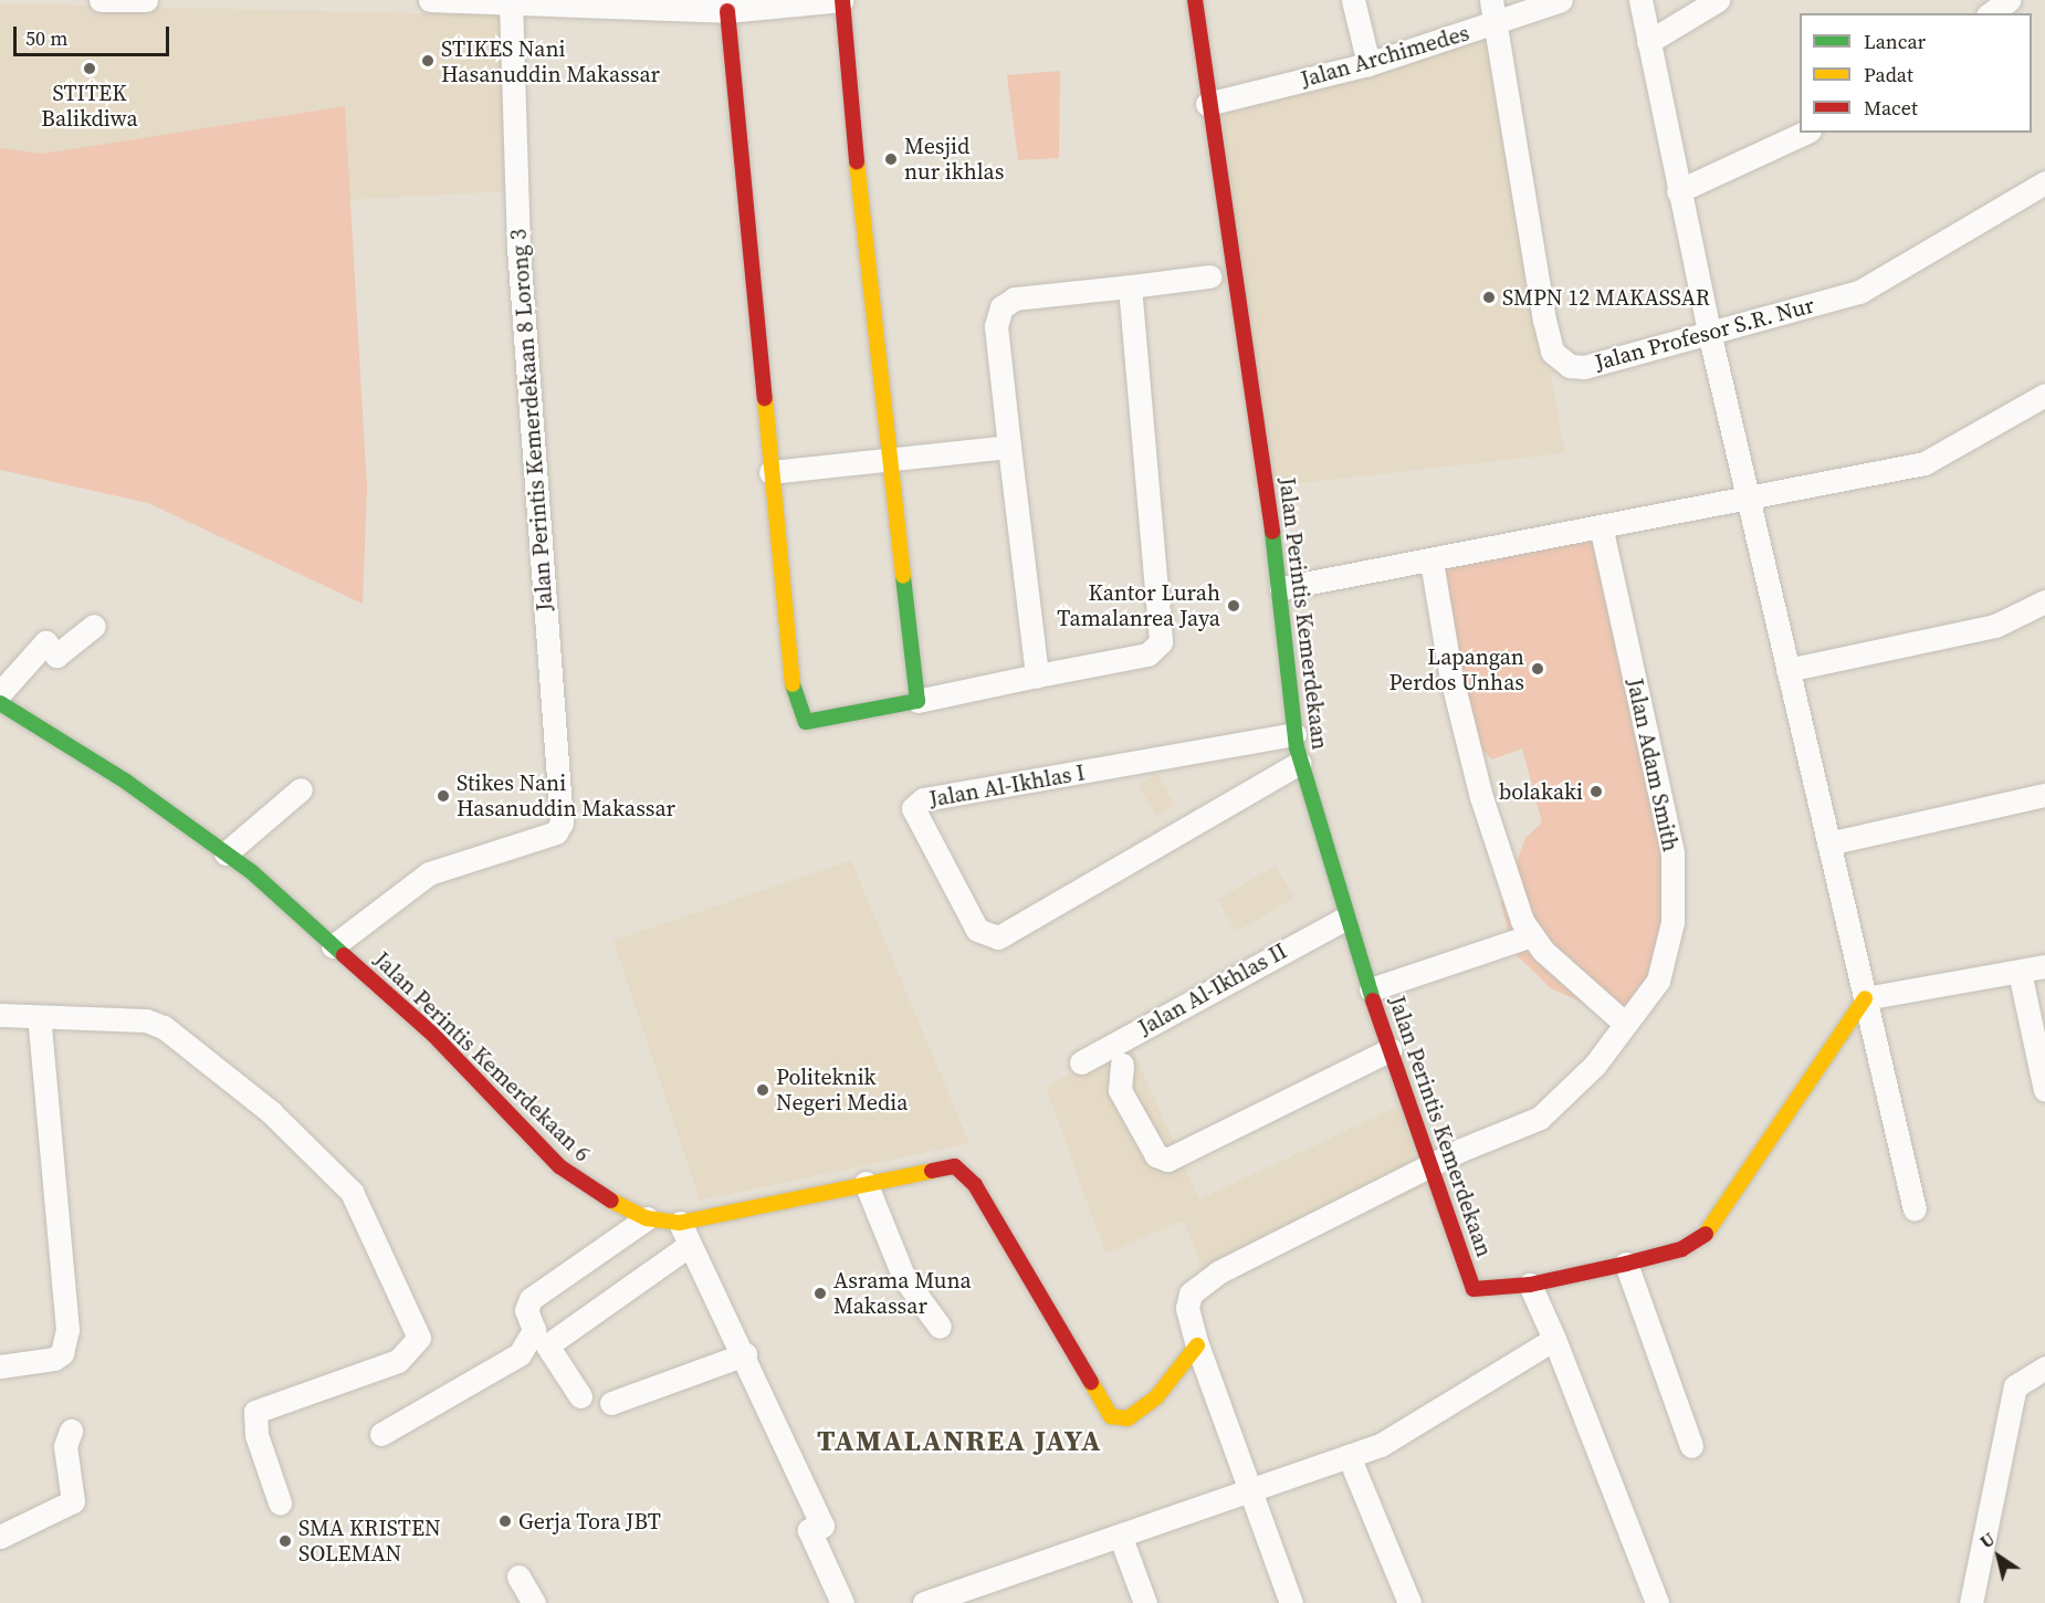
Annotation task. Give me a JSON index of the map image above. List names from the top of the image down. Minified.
{"streets":{"street":["Jalan Archimedes","Jalan Profesor S.R. Nur","Jalan Perintis Kemerdekaan 8 Lorong 3","Jalan Perintis Kemerdekaan","Jalan Adam Smith","Jalan Al-Ikhlas I","Jalan Al-Ikhlas II","Jalan Perintis Kemerdekaan 6"]},"crossings":[["Jalan Archimedes","Jalan Profesor S.R. Nur"],["Jalan Archimedes","Jalan Perintis Kemerdekaan"],["Jalan Perintis Kemerdekaan 8 Lorong 3","Jalan Perintis Kemerdekaan 6"],["Jalan Perintis Kemerdekaan","Jalan Adam Smith"],["Jalan Perintis Kemerdekaan","Jalan Al-Ikhlas I"],["Jalan Perintis Kemerdekaan","Jalan Al-Ikhlas II"],["Jalan Adam Smith","Jalan Perintis Kemerdekaan 6"]],"districts":["TAMALANREA JAYA"],"places":["STIKES Nani Hasanuddin Makassar","STITEK Balikdiwa","Mesjid nur ikhlas","SMPN 12 MAKASSAR","Kantor Lurah Tamalanrea Jaya","Lapangan Perdos Unhas","bolakaki","Stikes Nani Hasanuddin Makassar","Politeknik Negeri Media","Asrama Muna Makassar","Gerja Tora JBT","SMA KRISTEN SOLEMAN"],"legend":["Lancar","Padat","Macet"],"scale_bar":"50 m","north":"top left"}
